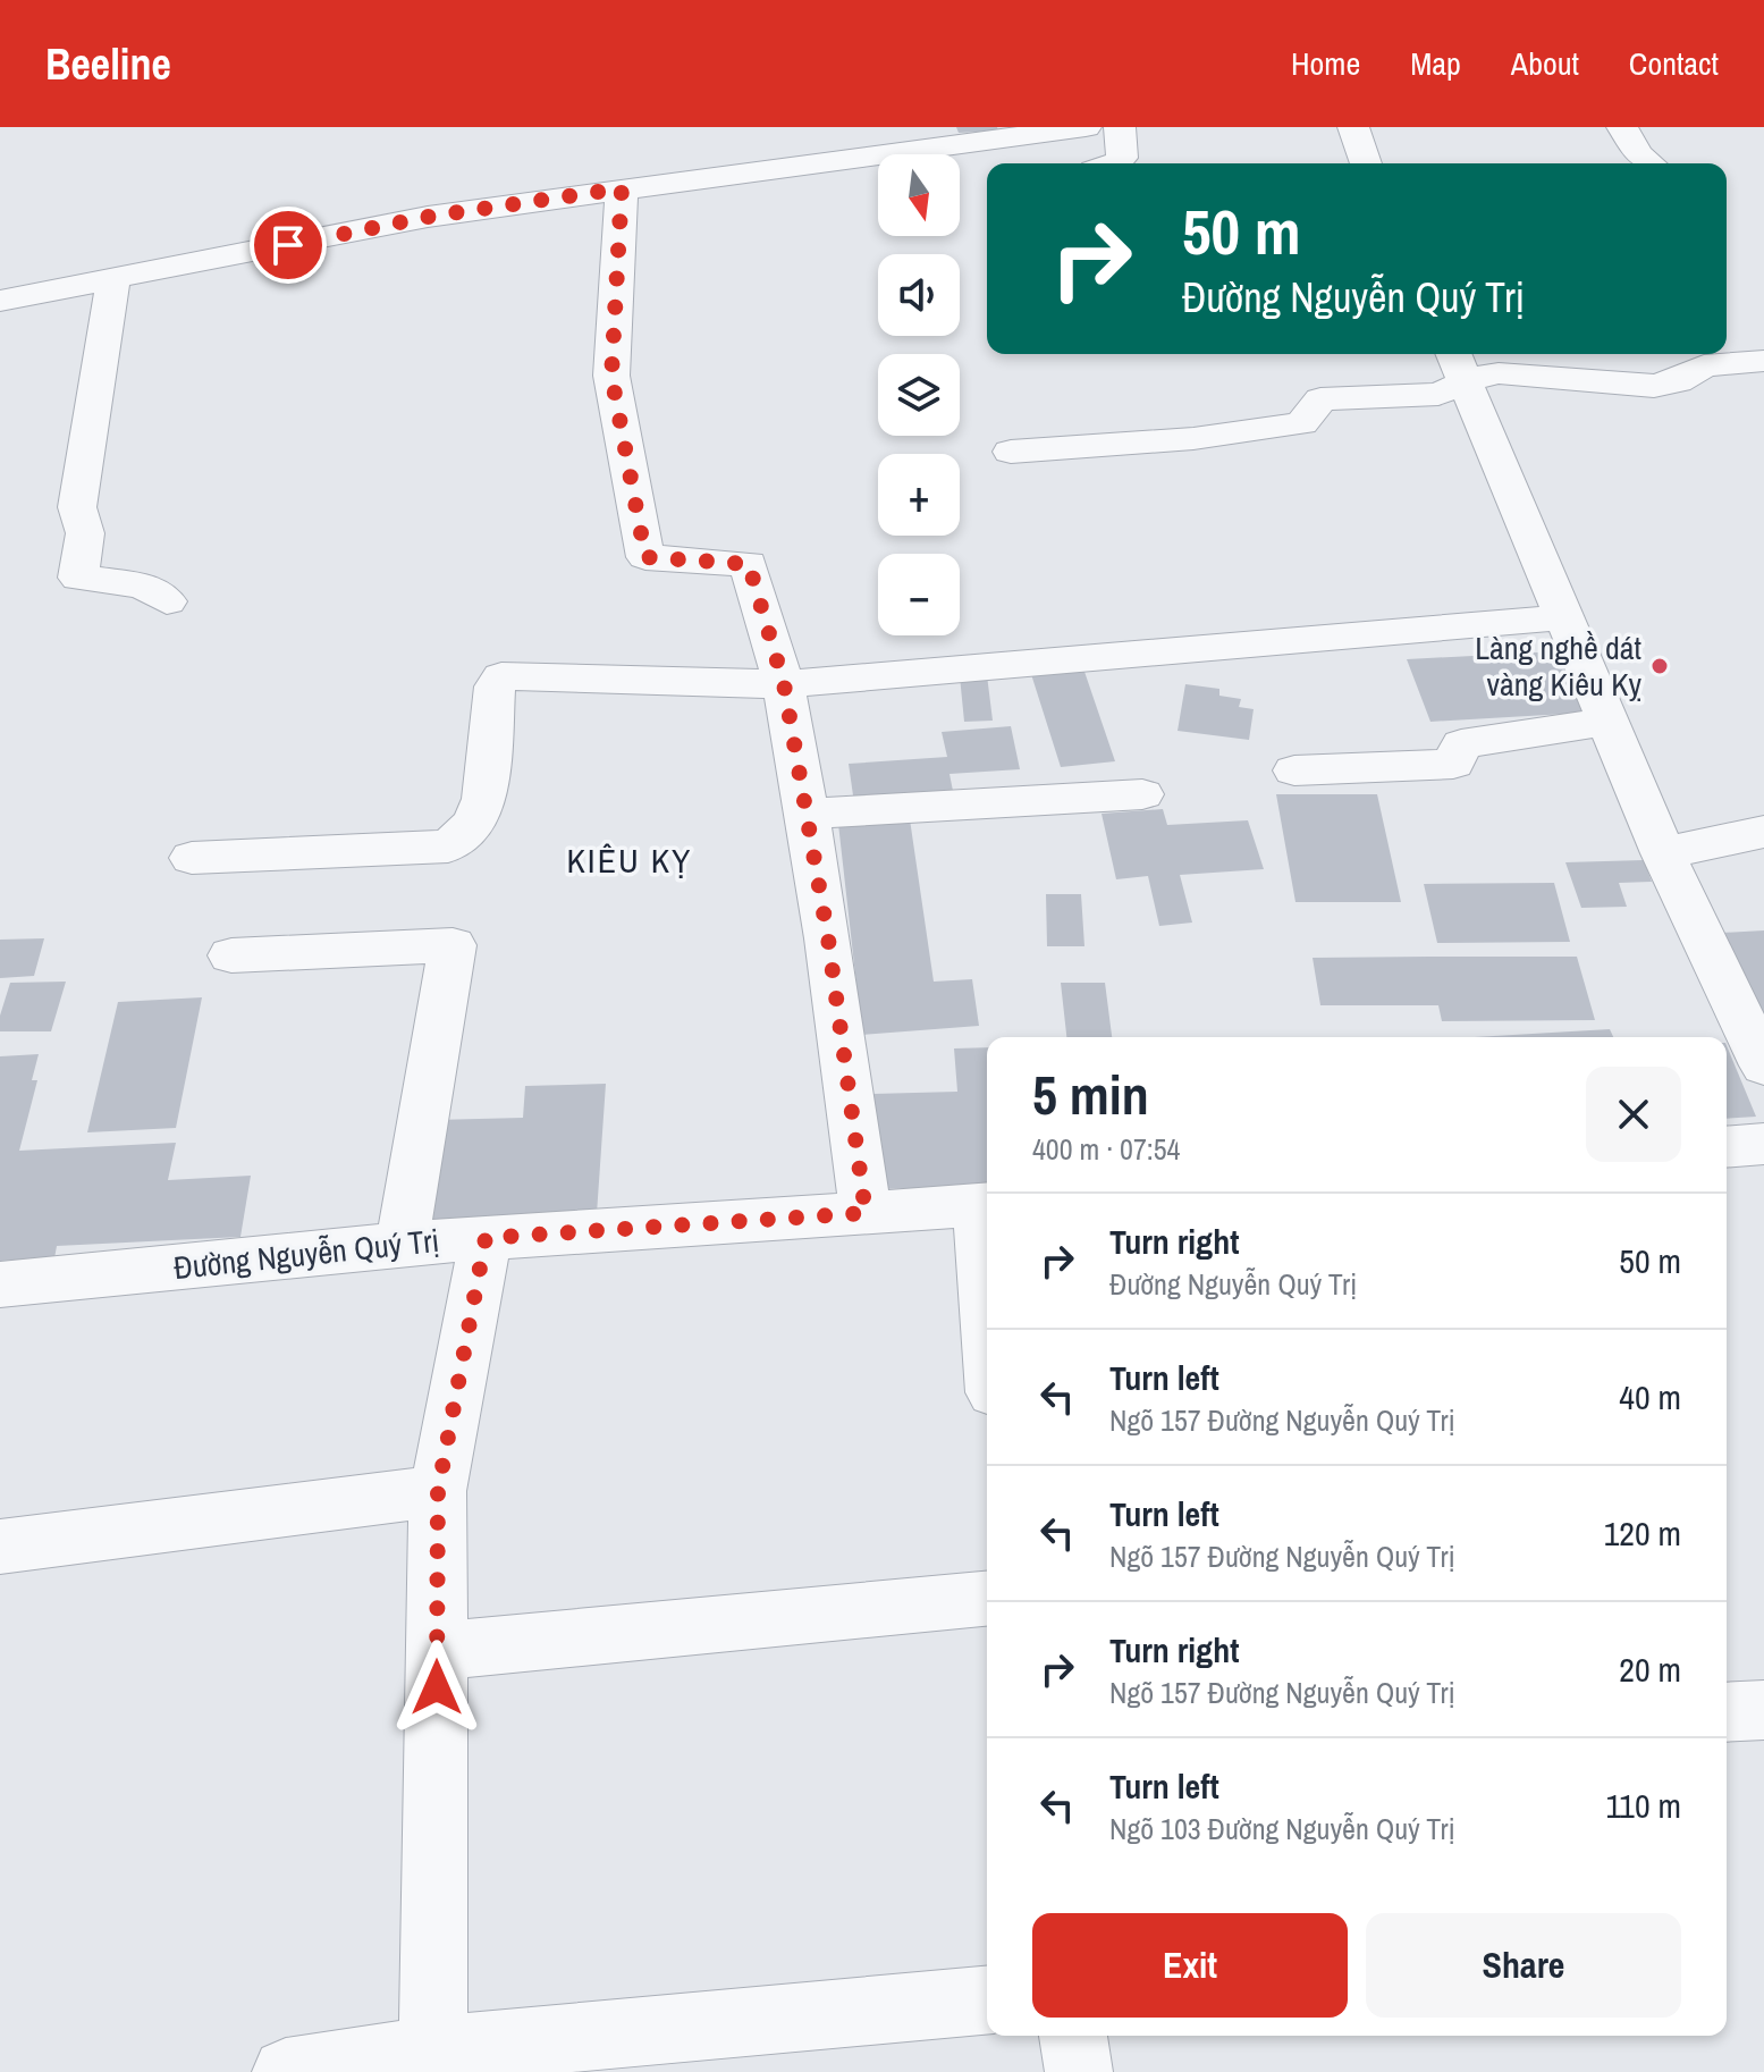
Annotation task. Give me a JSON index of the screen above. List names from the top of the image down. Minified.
{"streets":{"street":["Đường Nguyễn Quý Trị"]},"districts":["KIÊU KỴ"],"places":["Làng nghề dát vàng Kiêu Kỵ"],"north":"bottom","page":{"header":"Beeline","nav":["Home","Map","About","Contact"],"map_buttons":["+","−"],"turn":["50 m","Đường Nguyễn Quý Trị"],"heading":["5 min","400 m · 07:54"],"list":[{"name":"Turn right","note":"Đường Nguyễn Quý Trị","value":"50 m"},{"name":"Turn left","note":"Ngõ 157 Đường Nguyễn Quý Trị","value":"40 m"},{"name":"Turn left","note":"Ngõ 157 Đường Nguyễn Quý Trị","value":"120 m"},{"name":"Turn right","note":"Ngõ 157 Đường Nguyễn Quý Trị","value":"20 m"},{"name":"Turn left","note":"Ngõ 103 Đường Nguyễn Quý Trị","value":"110 m"}],"buttons":["Exit","Share"]}}
